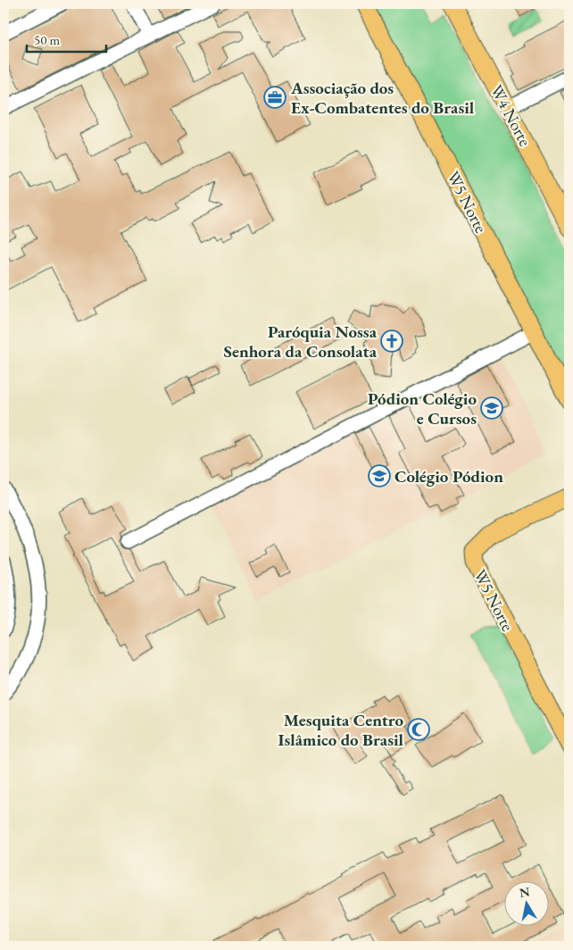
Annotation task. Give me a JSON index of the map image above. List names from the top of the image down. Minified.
{"streets":{"main road":["W4 Norte","W5 Norte"]},"places":{"office":["Associação dos Ex-Combatentes do Brasil"],"church":["Paróquia Nossa Senhora da Consolata"],"school or university":["Pódion Colégio e Cursos","Colégio Pódion"],"mosque":["Mesquita Centro Islâmico do Brasil"]},"scale_bar":"50 m","north":"top"}
